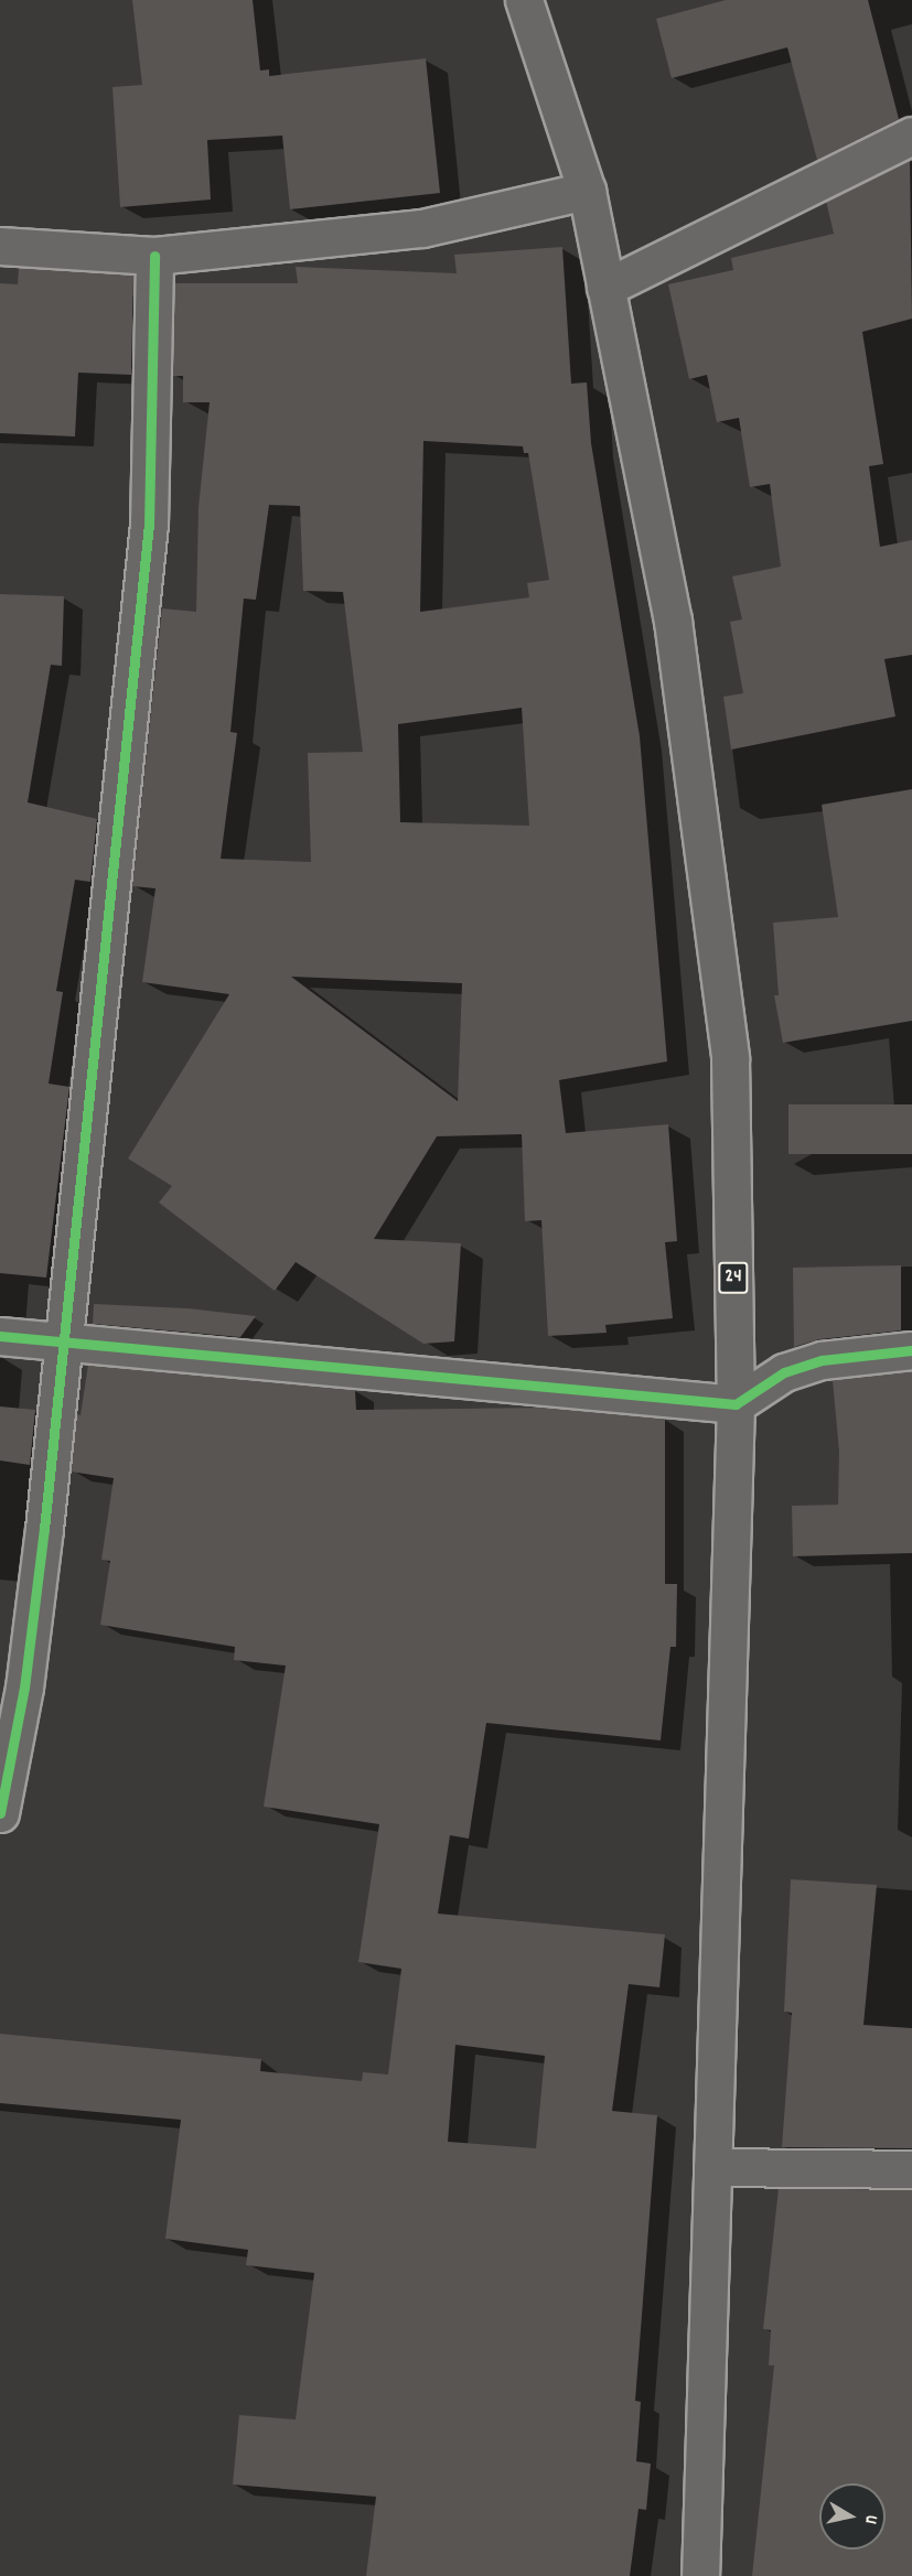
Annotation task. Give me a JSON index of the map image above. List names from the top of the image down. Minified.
{"streets":{"main road":["24"]},"north":"right"}
